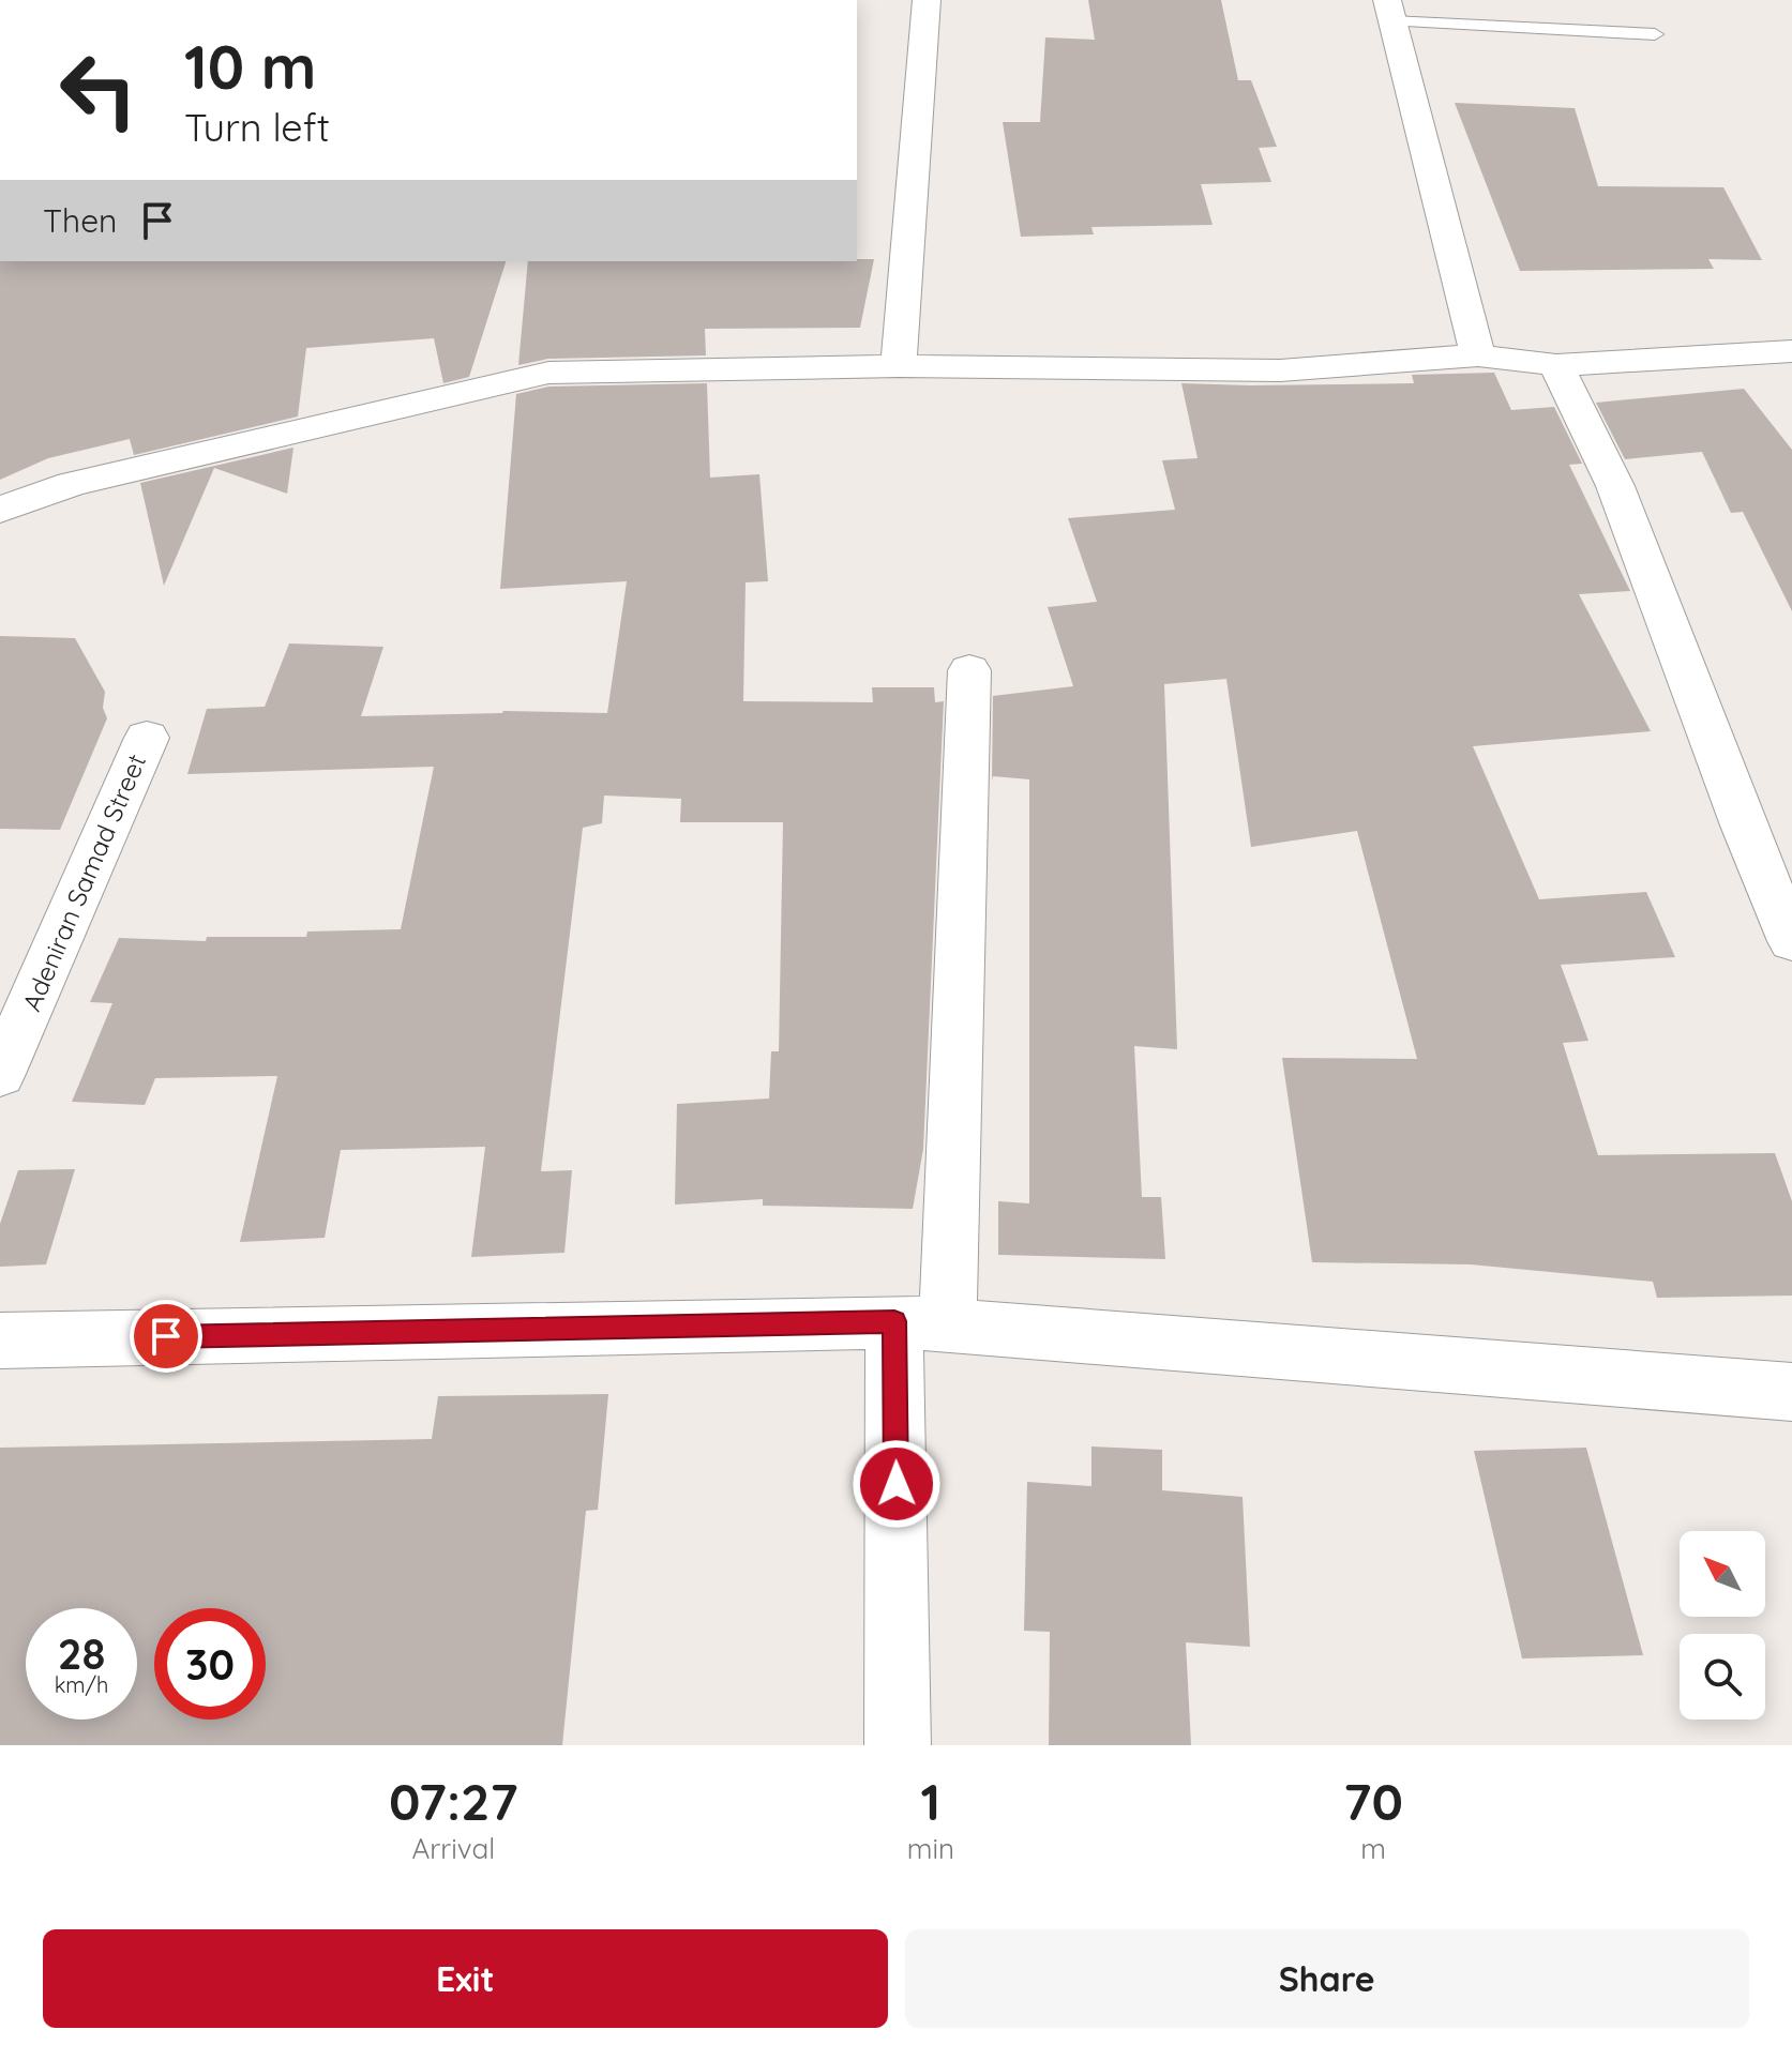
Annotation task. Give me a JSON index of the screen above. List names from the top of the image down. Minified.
{"streets":{"street":["Adeniran Samad Street"]},"north":"top left","page":{"turn":["10 m","Turn left"],"then":"Then","speed":"28 km/h","limit":"30","eta":["07:27","Arrival","1","min","70","m"],"buttons":["Exit","Share"]}}
